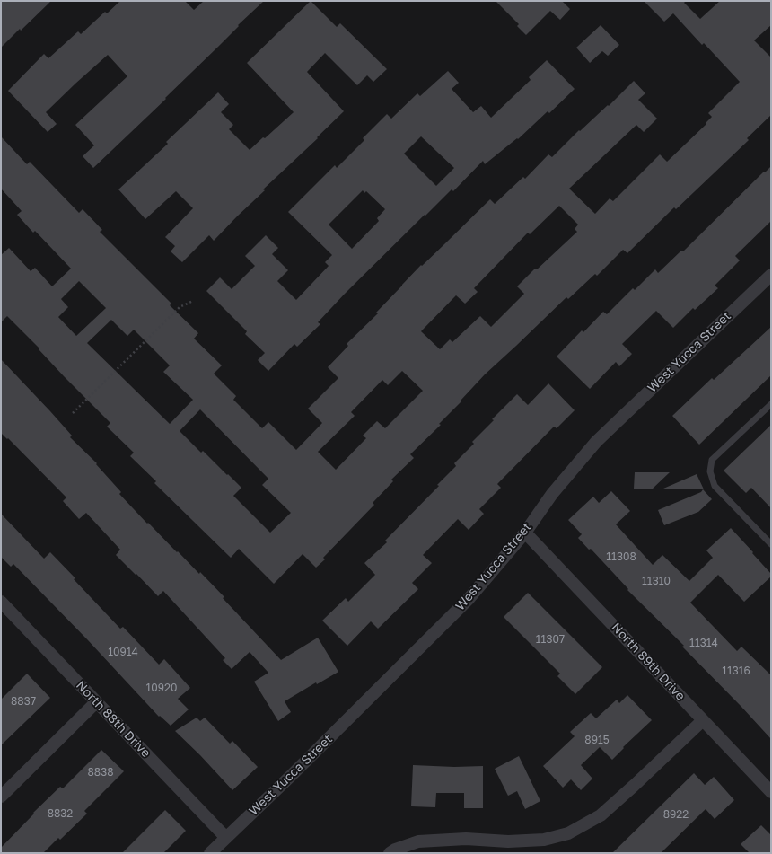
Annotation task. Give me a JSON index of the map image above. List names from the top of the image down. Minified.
{"streets":{"street":["West Yucca Street","North 89th Drive","North 88th Drive"]},"crossings":[["West Yucca Street","North 89th Drive"],["West Yucca Street","North 88th Drive"]],"house_numbers":["11308","11310","11307","11314","10914","11316","10920","8837","8915","8838","8832","8922"]}
